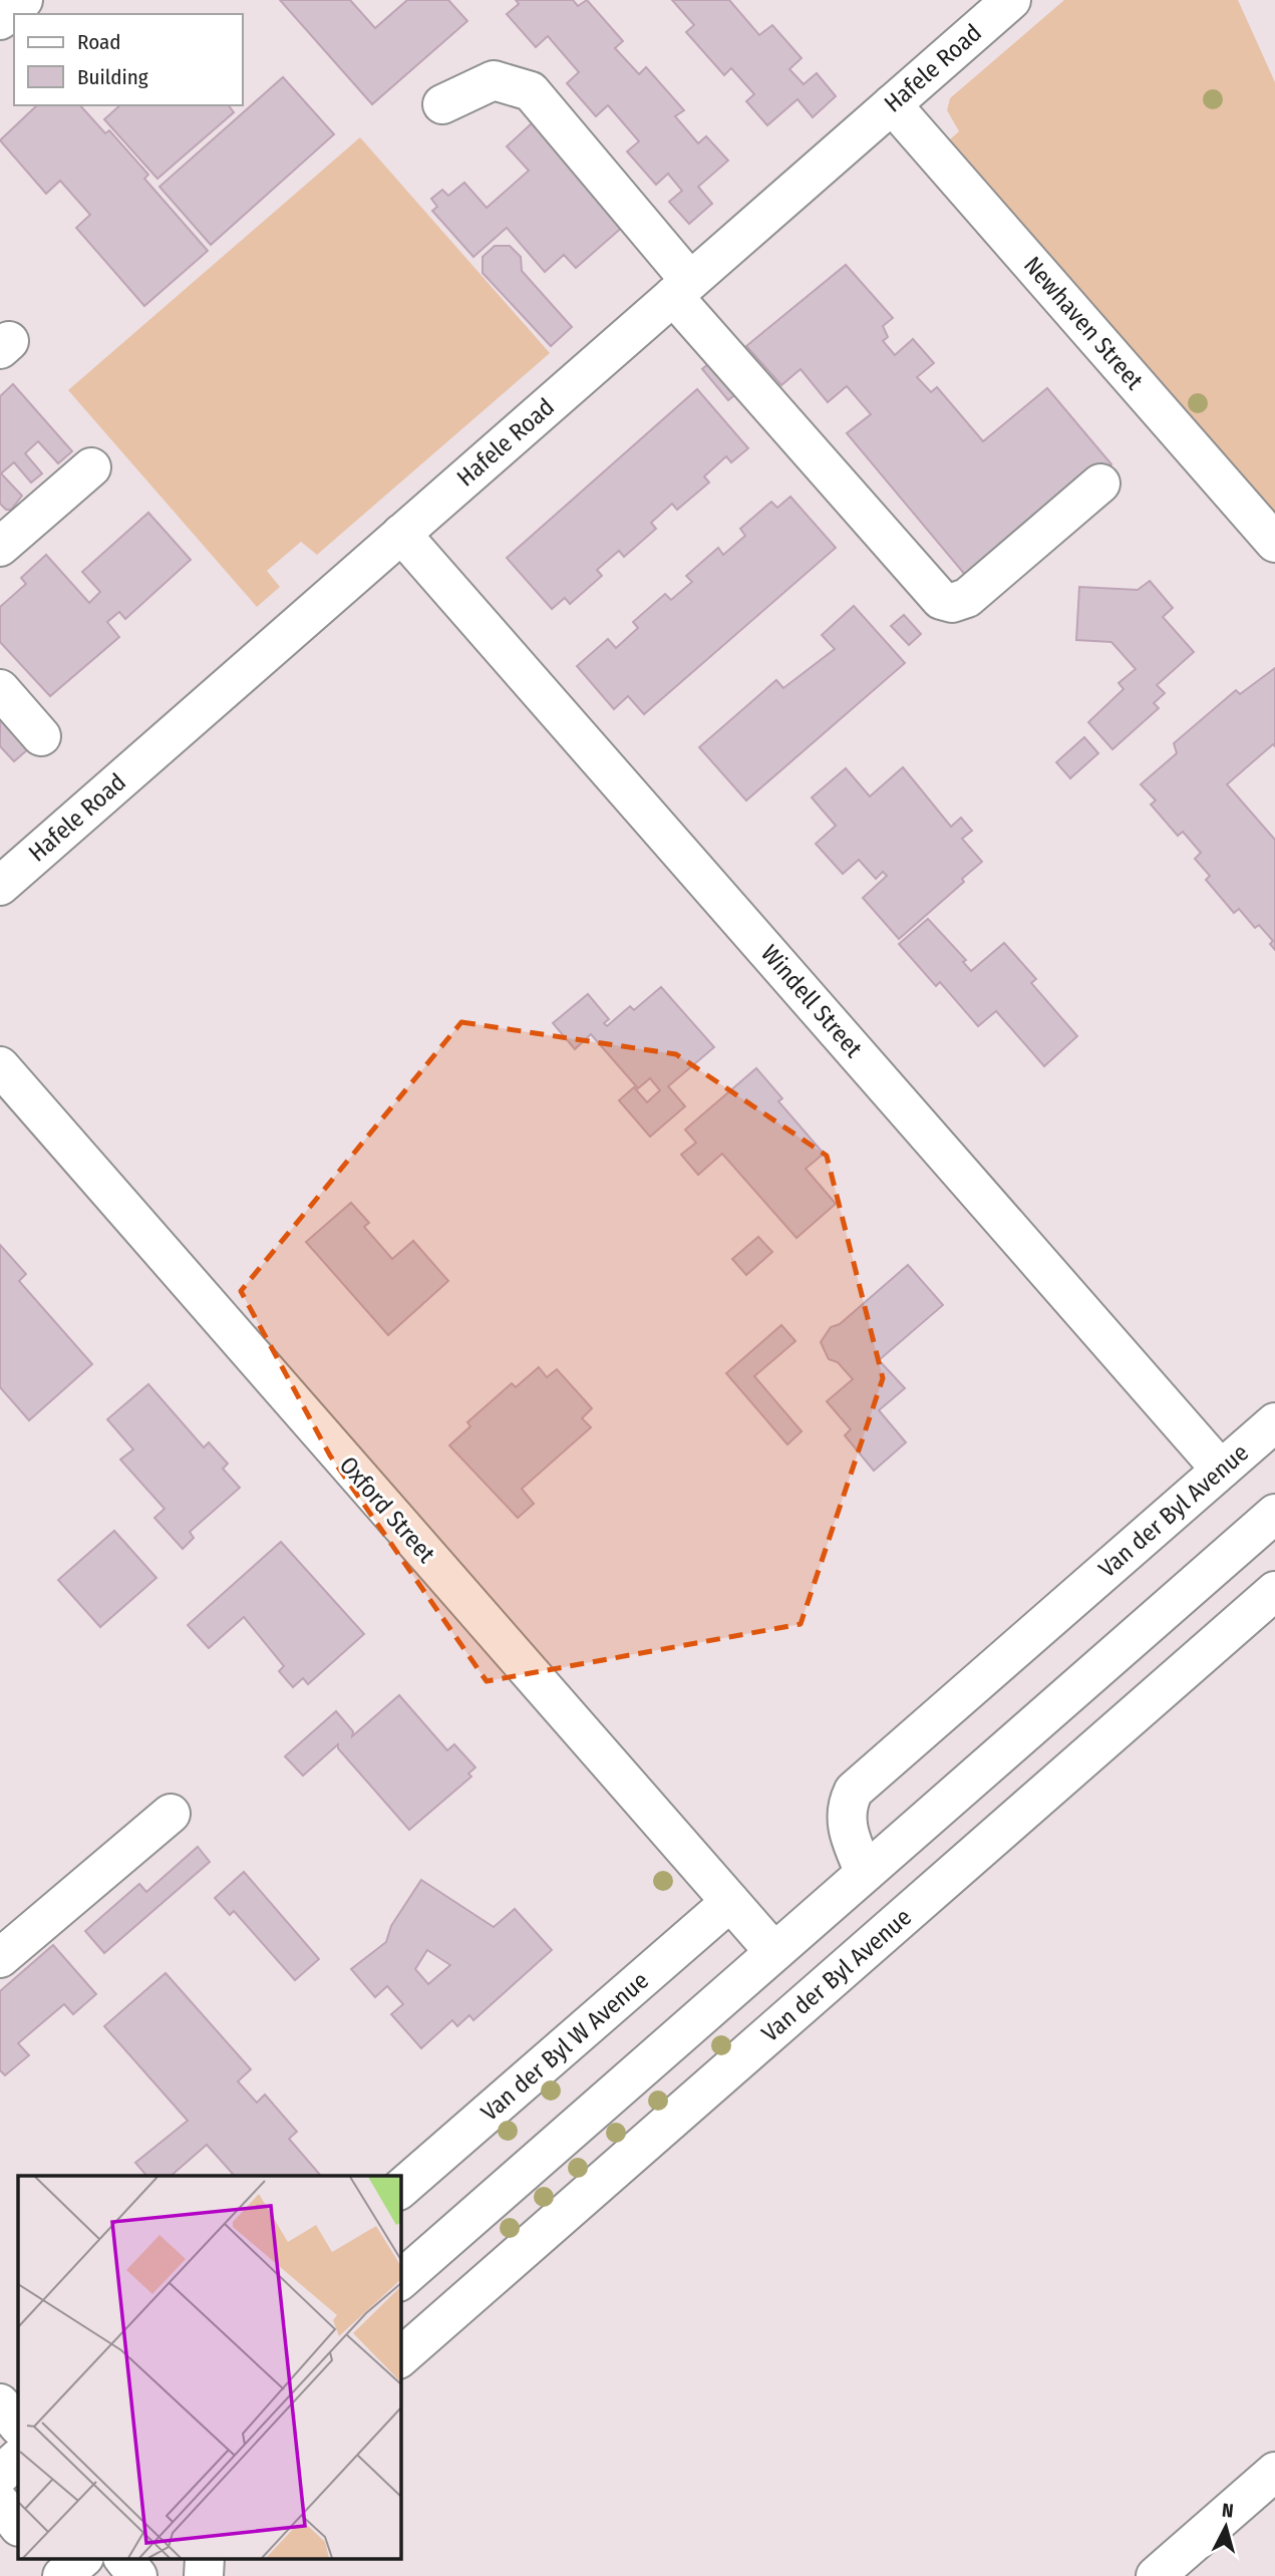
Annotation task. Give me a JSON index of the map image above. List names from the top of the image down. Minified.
{"streets":{"street":["Hafele Road","Newhaven Street","Windell Street","Oxford Street","Van der Byl Avenue","Van der Byl W Avenue"]},"crossings":[["Hafele Road","Newhaven Street"],["Hafele Road","Windell Street"],["Windell Street","Van der Byl Avenue"],["Oxford Street","Van der Byl W Avenue"]],"legend":["Road","Building"],"north":"top"}
